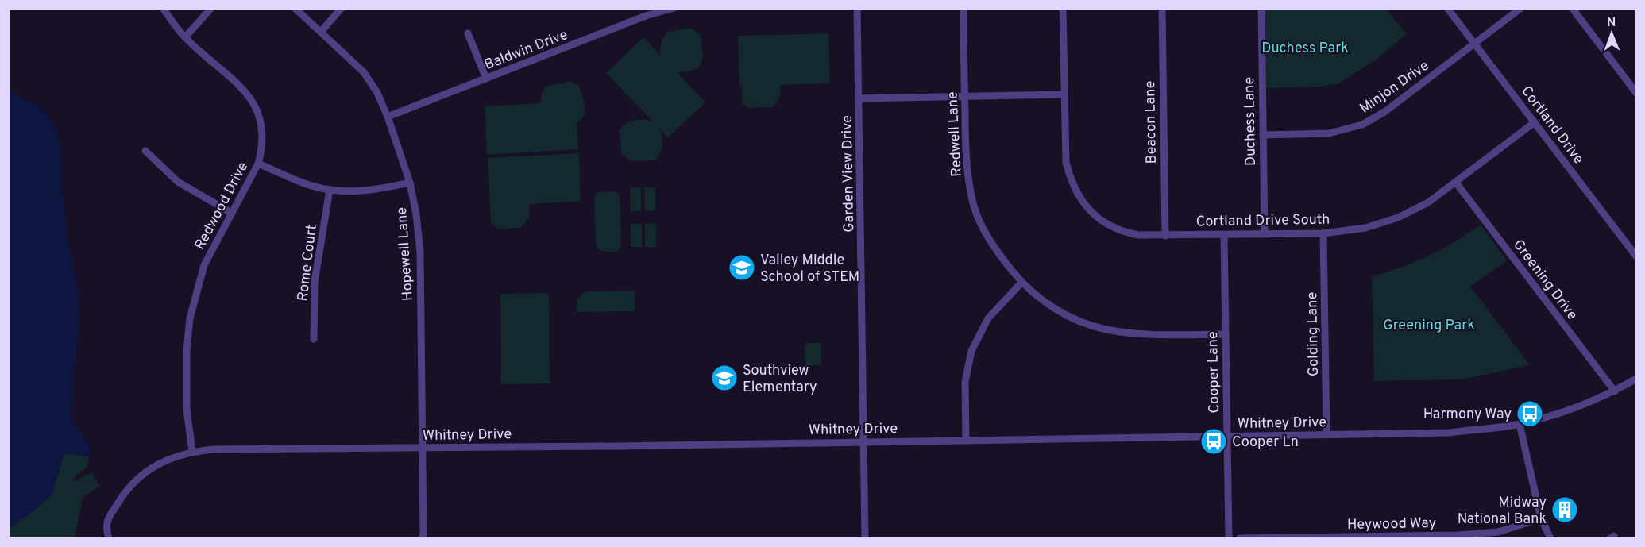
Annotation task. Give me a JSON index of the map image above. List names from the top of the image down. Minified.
{"streets":{"street":["Baldwin Drive","Minjon Drive","Duchess Lane","Beacon Lane","Cortland Drive","Redwell Lane","Garden View Drive","Redwood Drive","Cortland Drive South","Hopewell Lane","Rome Court","Greening Drive","Golding Lane","Cooper Lane","Whitney Drive","Heywood Way"]},"crossings":[["Baldwin Drive","Hopewell Lane"],["Minjon Drive","Duchess Lane"],["Minjon Drive","Cortland Drive"],["Duchess Lane","Cortland Drive South"],["Beacon Lane","Cortland Drive South"],["Cortland Drive","Cortland Drive South"],["Redwell Lane","Cooper Lane"],["Garden View Drive","Whitney Drive"],["Redwood Drive","Whitney Drive"],["Cortland Drive South","Greening Drive"],["Cortland Drive South","Golding Lane"],["Cortland Drive South","Cooper Lane"],["Hopewell Lane","Whitney Drive"],["Greening Drive","Whitney Drive"],["Golding Lane","Whitney Drive"],["Cooper Lane","Whitney Drive"]],"parks":["Duchess Park","Greening Park"],"places":{"school or university":["Valley Middle School of STEM","Southview Elementary"],"bus stop":["Harmony Way","Cooper Ln"],"building":["Midway National Bank"]},"north":"top"}
